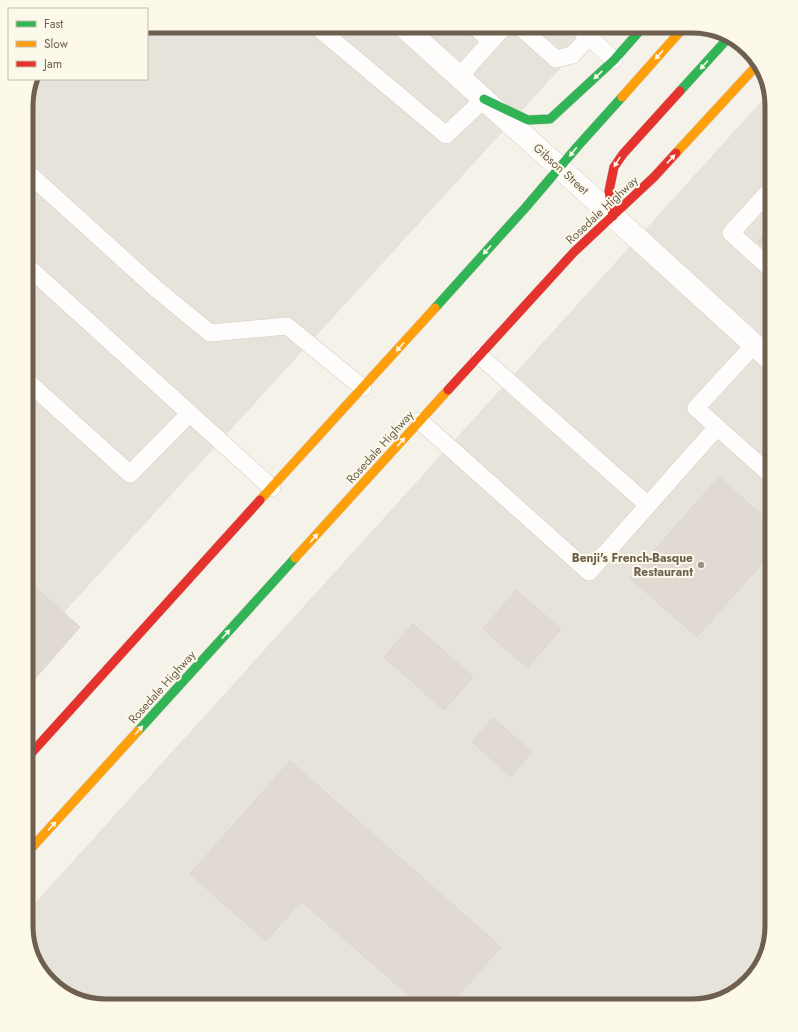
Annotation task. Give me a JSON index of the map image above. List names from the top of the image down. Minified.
{"streets":{"main road":["Rosedale Highway"],"street":["Gibson Street"]},"crossings":[["Gibson Street","Rosedale Highway"]],"places":["Benji's French-Basque Restaurant"],"legend":["Fast","Slow","Jam"]}
